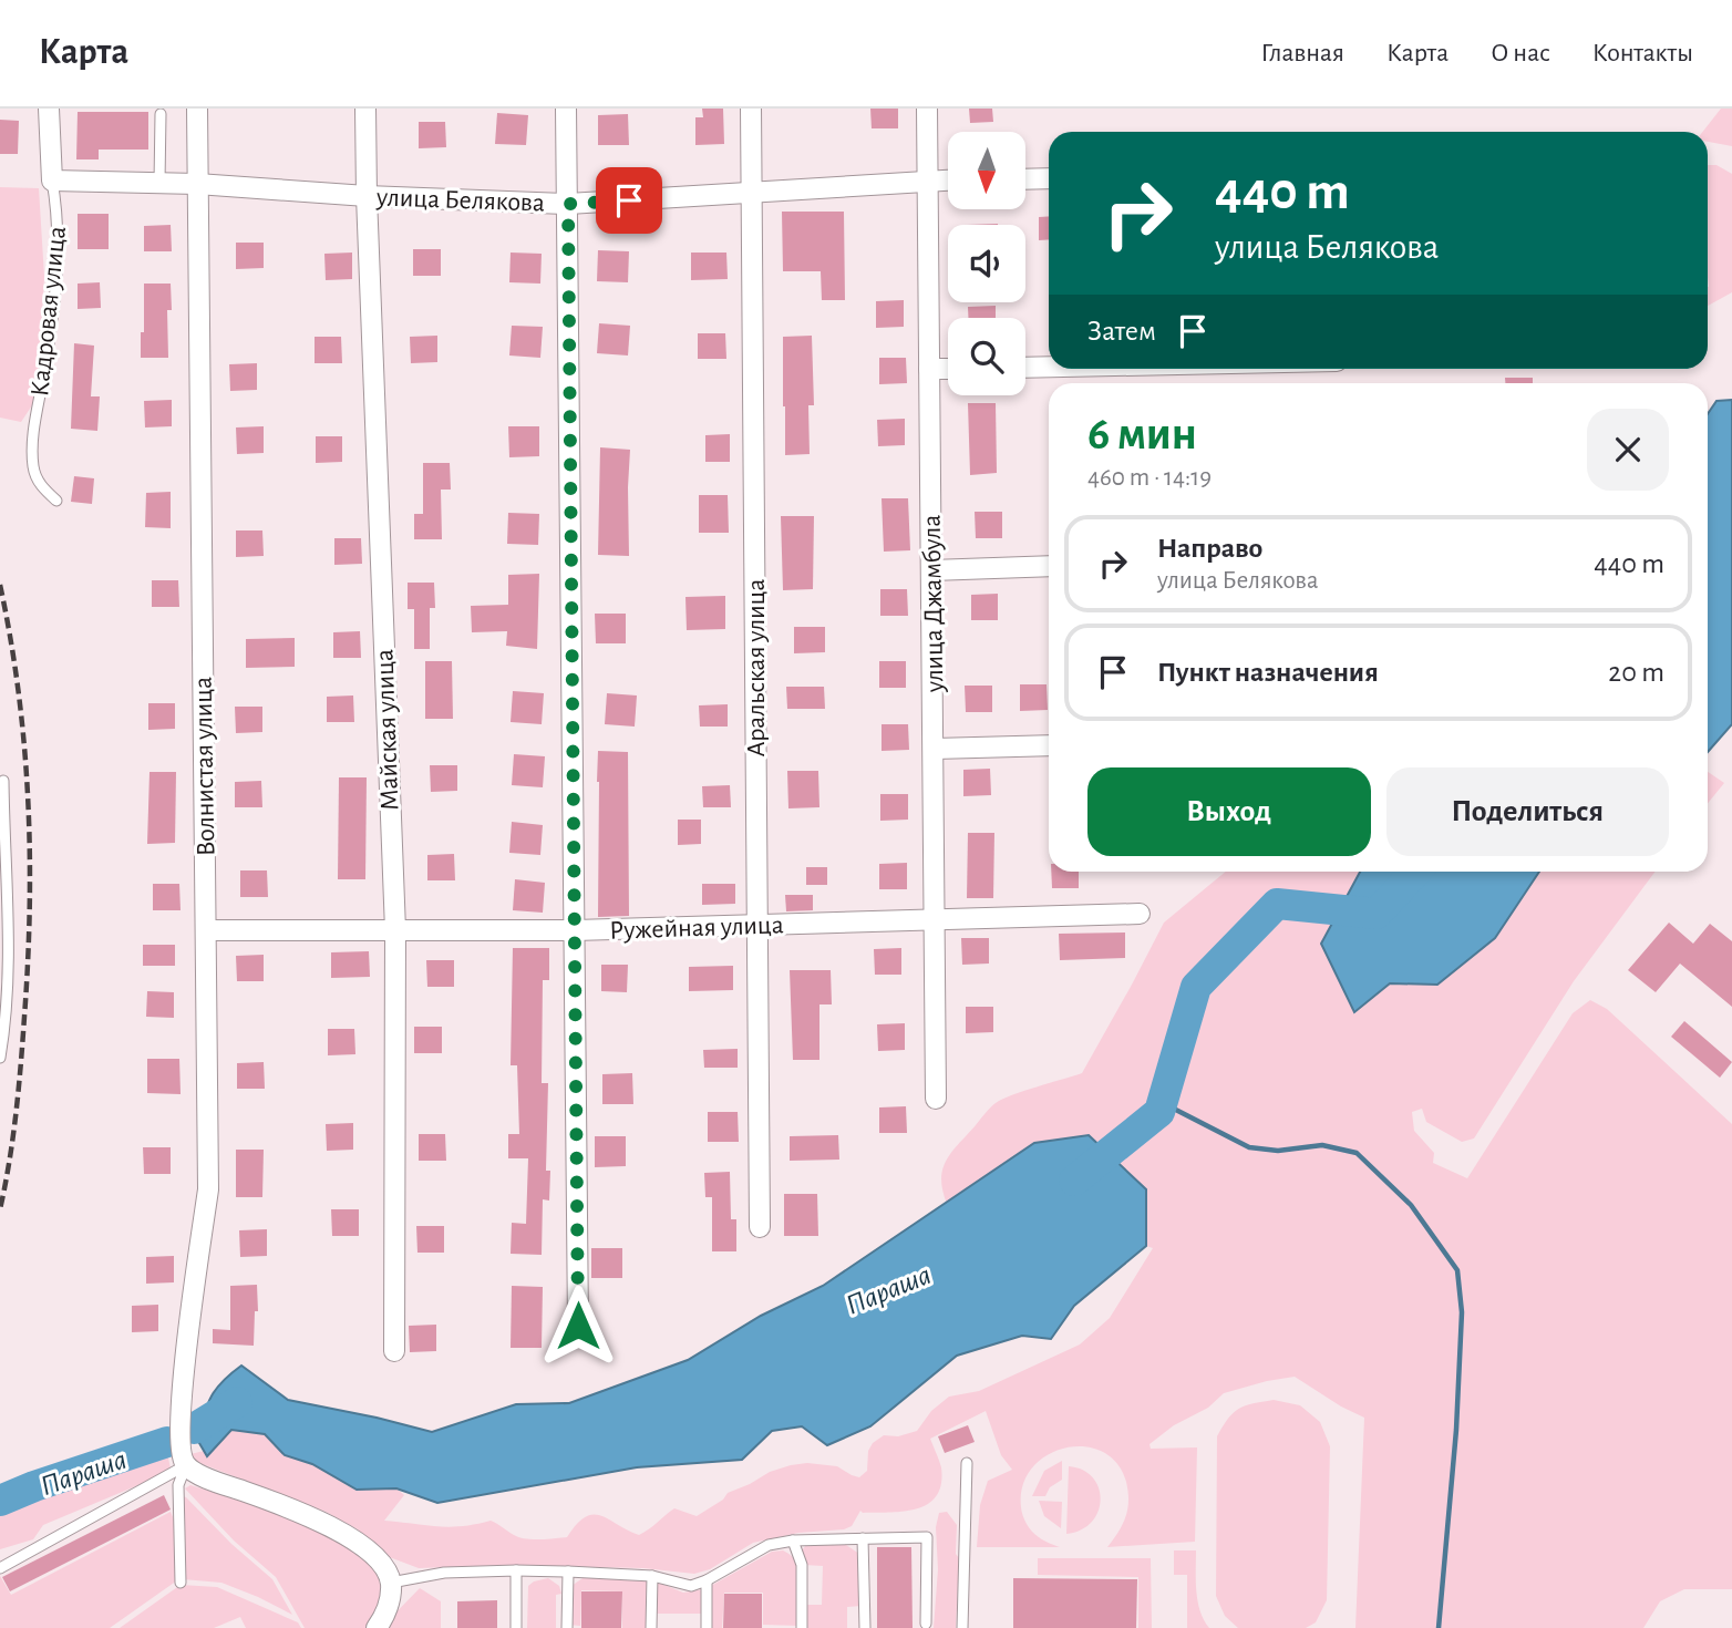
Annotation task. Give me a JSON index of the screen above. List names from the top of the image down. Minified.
{"streets":{"street":["улица Белякова","Кадровая улица","улица Джамбула","Аральская улица","Майская улица","Волнистая улица","Ружейная улица"]},"crossings":[["улица Белякова","Кадровая улица"],["улица Белякова","улица Джамбула"],["улица Белякова","Аральская улица"],["улица Белякова","Майская улица"],["улица Белякова","Волнистая улица"],["улица Джамбула","Ружейная улица"],["Аральская улица","Ружейная улица"],["Майская улица","Ружейная улица"],["Волнистая улица","Ружейная улица"]],"water":["Параша"],"north":"bottom","page":{"header":"Карта","nav":["Главная","Карта","О нас","Контакты"],"turn":["440 m","улица Белякова"],"then":"Затем","heading":["6 мин","460 m · 14:19"],"list":[{"name":"Направо","note":"улица Белякова","value":"440 m"},{"name":"Пункт назначения","value":"20 m"}],"buttons":["Выход","Поделиться"]}}
